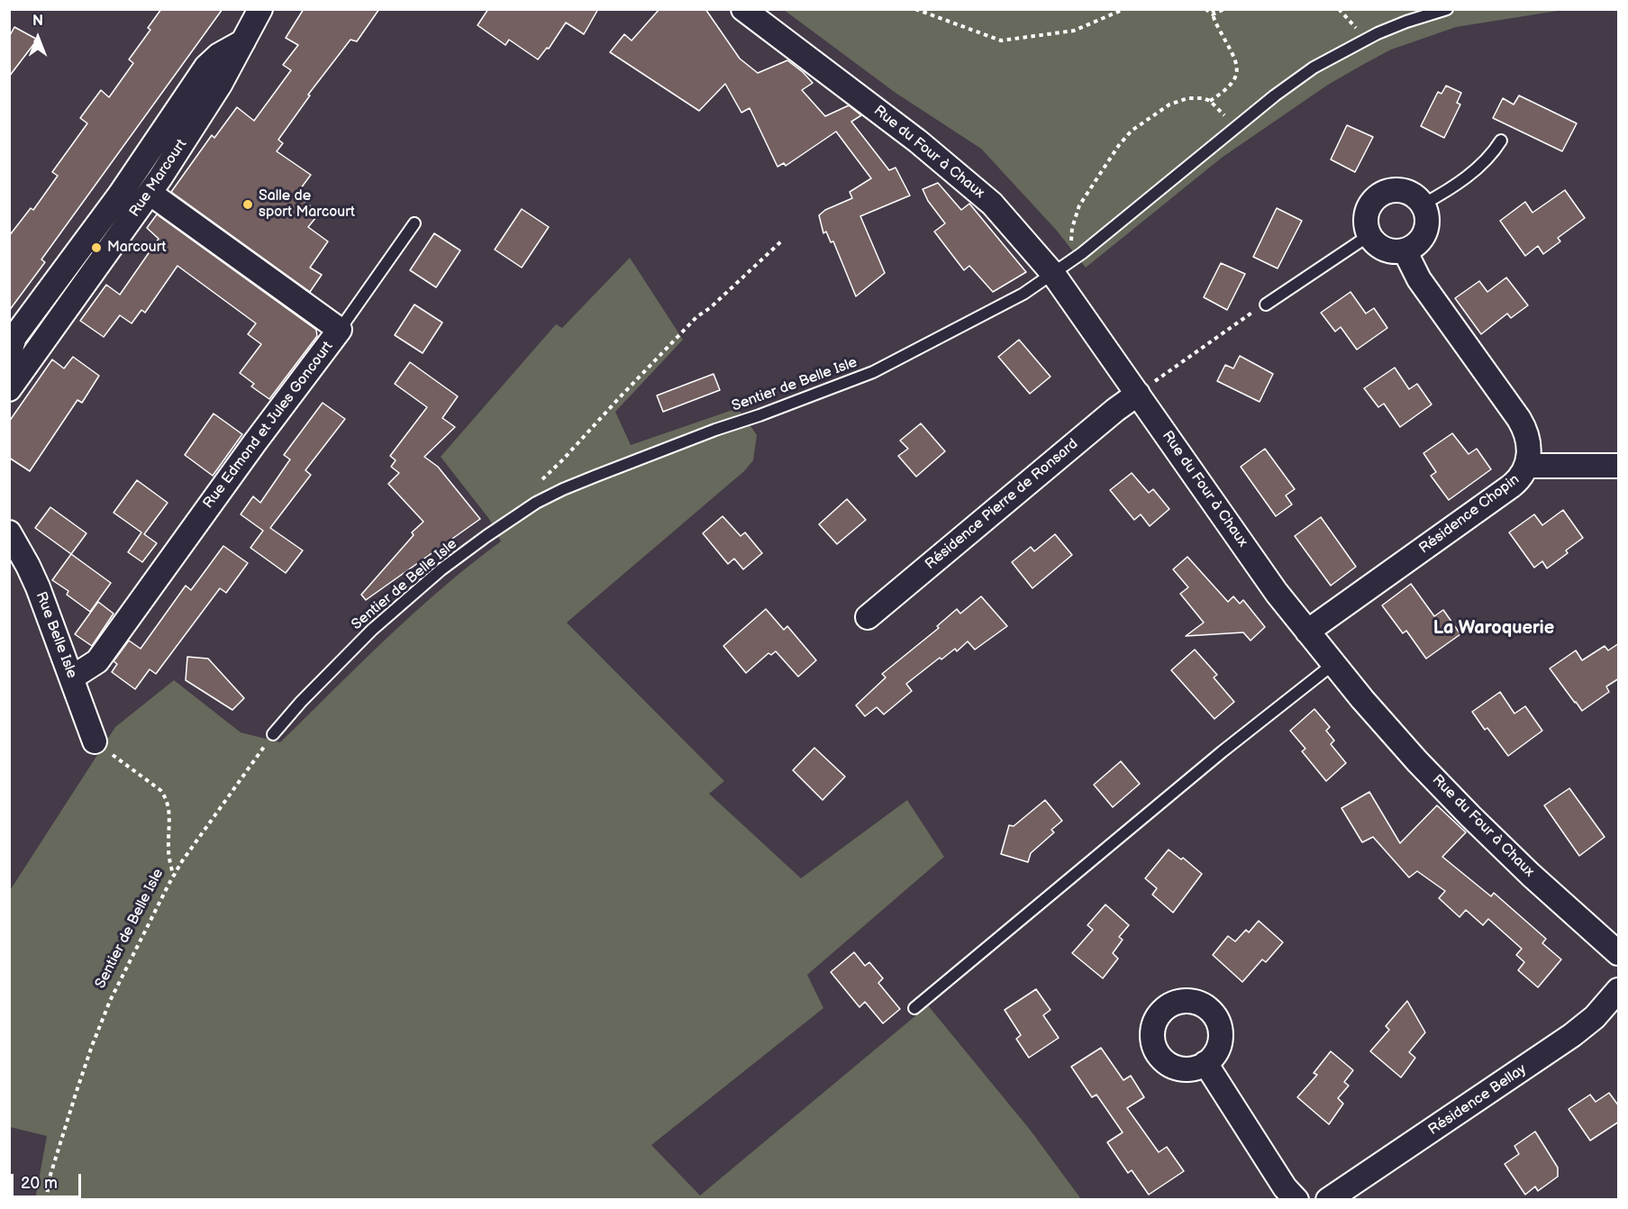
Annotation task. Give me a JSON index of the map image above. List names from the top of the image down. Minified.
{"streets":{"street":["Rue du Four à Chaux","Rue Marcourt","Rue Edmond et Jules Goncourt","Résidence Pierre de Ronsard","Résidence Chopin","Rue Belle Isle","Résidence Bellay"],"lane":["Sentier de Belle Isle"]},"crossings":[["Rue du Four à Chaux","Sentier de Belle Isle"],["Rue du Four à Chaux","Résidence Pierre de Ronsard"],["Rue du Four à Chaux","Résidence Chopin"],["Rue Marcourt","Rue Edmond et Jules Goncourt"],["Rue Edmond et Jules Goncourt","Rue Belle Isle"]],"districts":["La Waroquerie"],"places":["Salle de sport Marcourt","Marcourt"],"scale_bar":"20 m","north":"top"}
